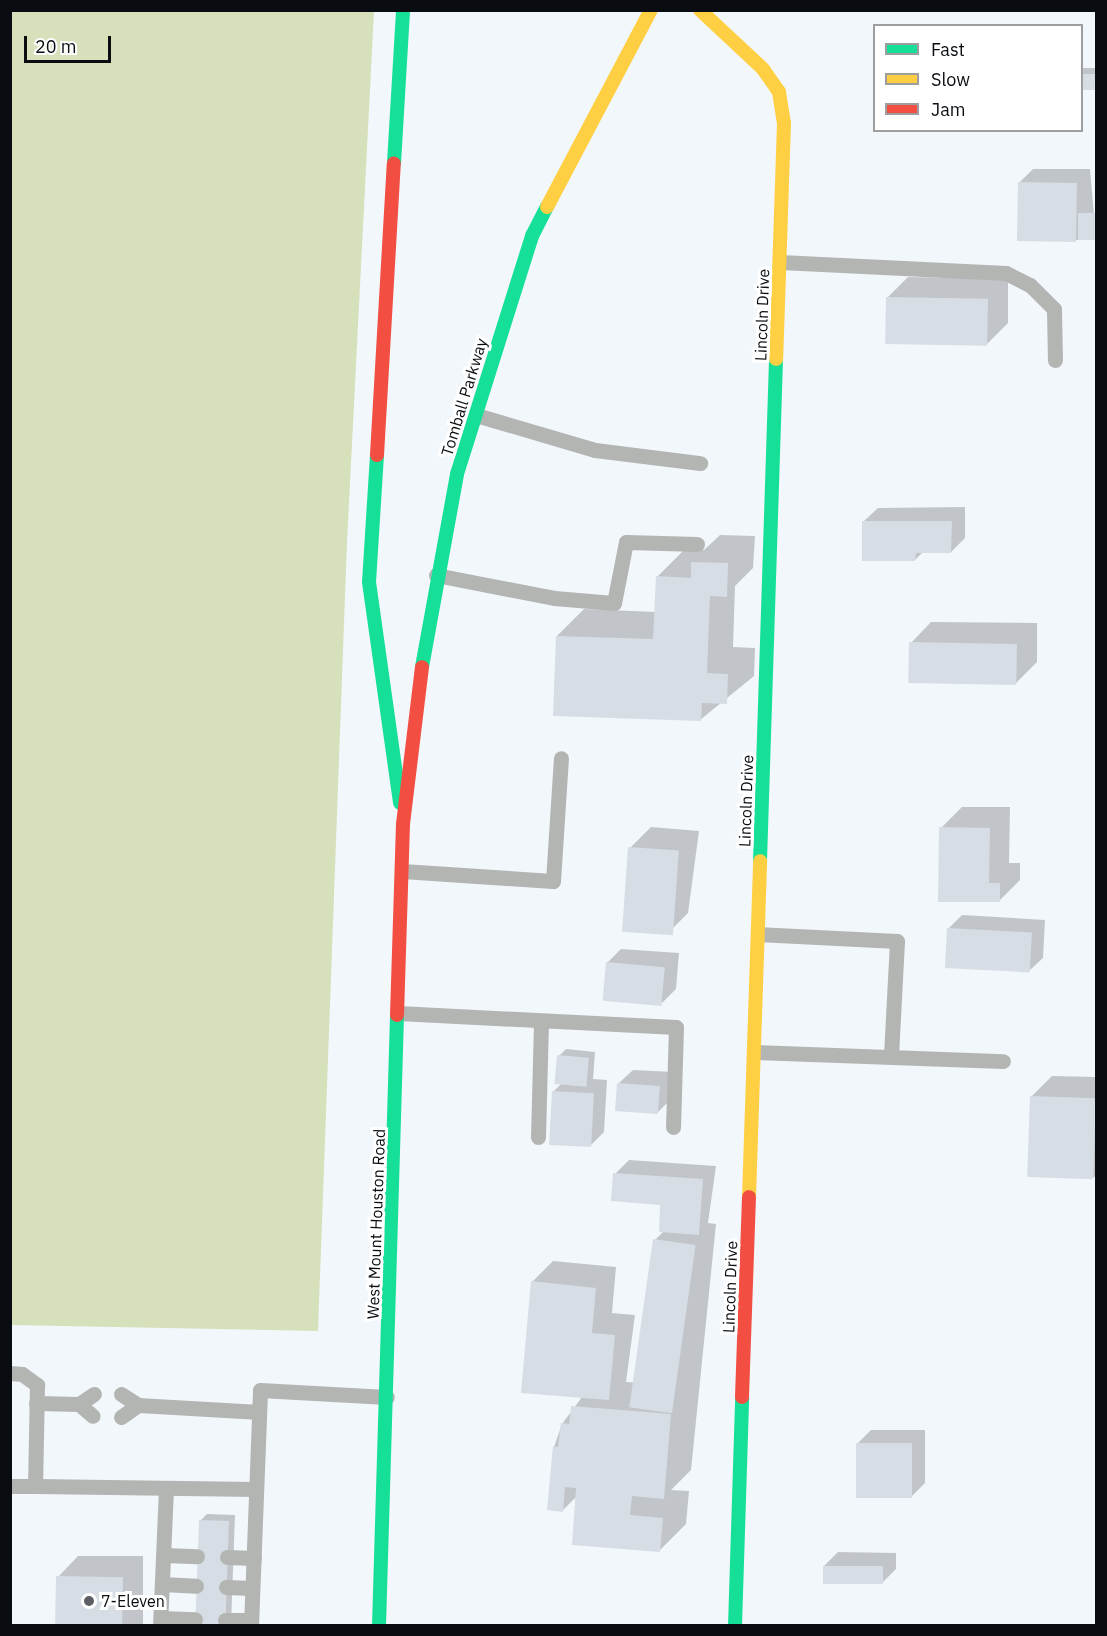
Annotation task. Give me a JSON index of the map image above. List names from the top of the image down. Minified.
{"streets":{"main road":["Lincoln Drive","Tomball Parkway","West Mount Houston Road"]},"crossings":[["Tomball Parkway","West Mount Houston Road"]],"places":["7-Eleven"],"legend":["Fast","Slow","Jam"],"scale_bar":"20 m"}
